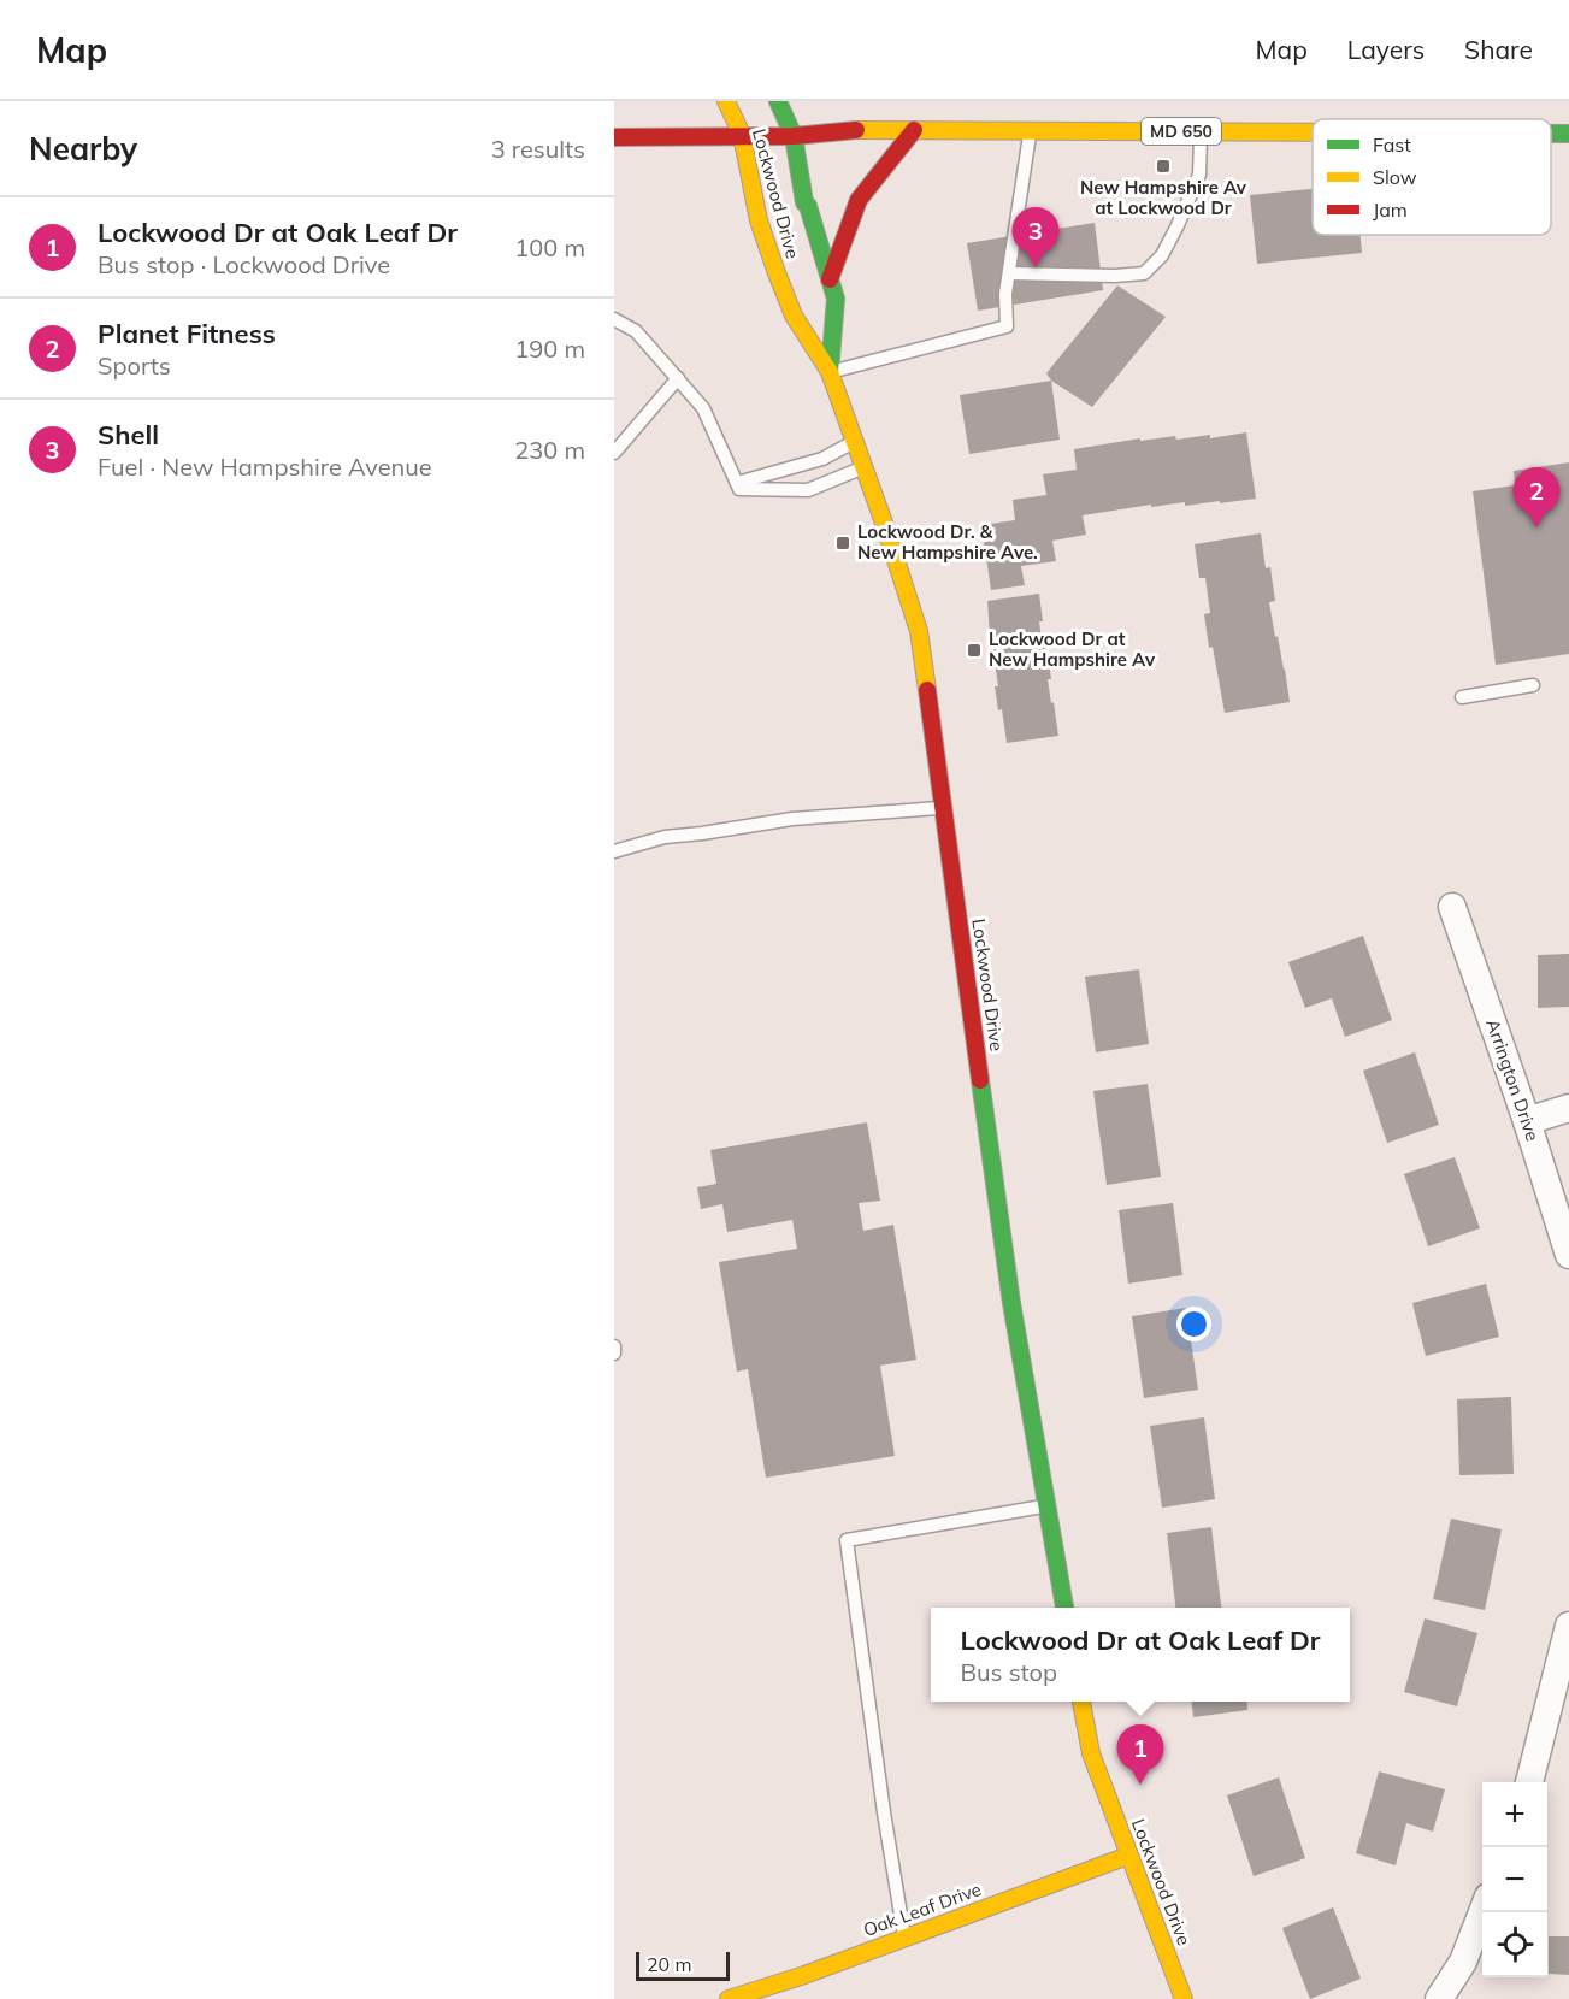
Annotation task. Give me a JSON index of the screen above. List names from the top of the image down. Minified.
{"streets":{"street":["MD 650","Lockwood Drive","Arrington Drive","Oak Leaf Drive"]},"crossings":[["MD 650","Lockwood Drive"],["Lockwood Drive","Oak Leaf Drive"]],"places":{"transit":["New Hampshire Av at Lockwood Dr","Lockwood Dr. & New Hampshire Ave.","Lockwood Dr at New Hampshire Av"]},"legend":["Fast","Slow","Jam"],"scale_bar":"20 m","page":{"header":"Map","nav":["Map","Layers","Share"],"heading":["Nearby","3 results"],"list":[{"mark":"1","name":"Lockwood Dr at Oak Leaf Dr","note":"Bus stop · Lockwood Drive","value":"100 m"},{"mark":"2","name":"Planet Fitness","note":"Sports","value":"190 m"},{"mark":"3","name":"Shell","note":"Fuel · New Hampshire Avenue","value":"230 m"}],"pins":["3","2","1"],"popup":["Lockwood Dr at Oak Leaf Dr","Bus stop"],"map_buttons":["+","−"],"scale":"20 m"}}
